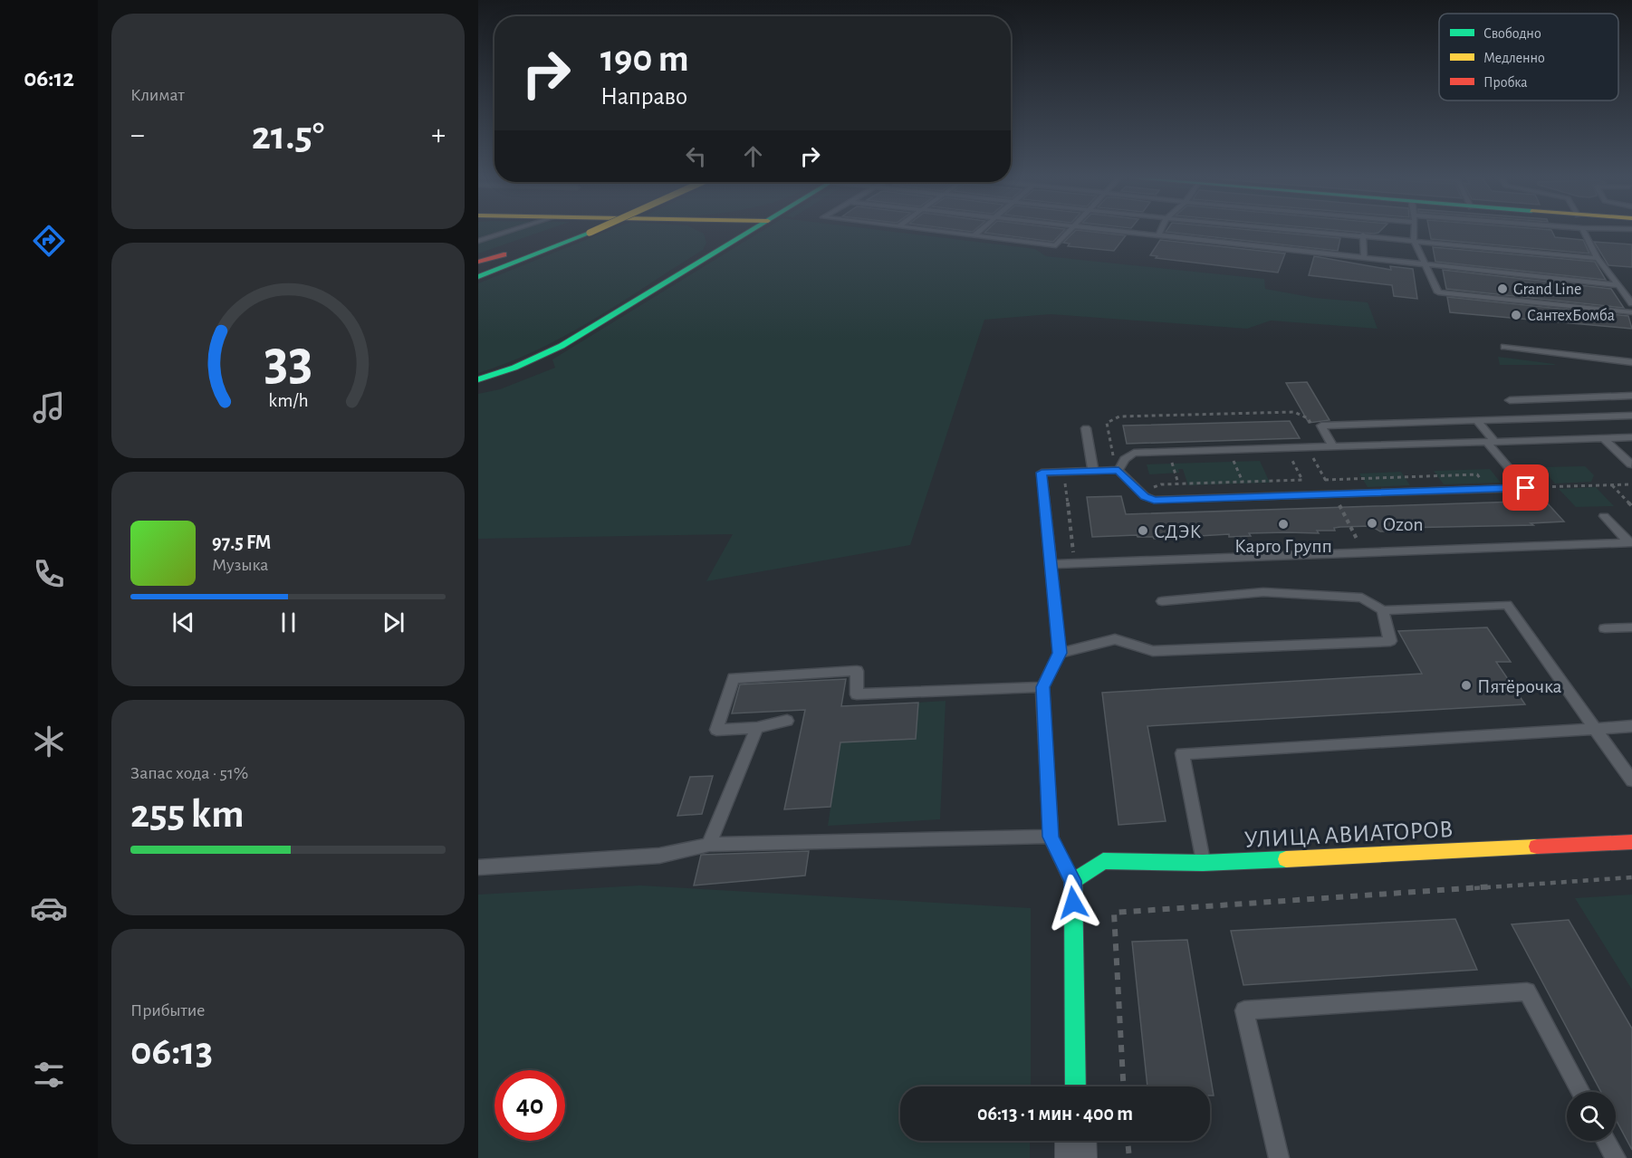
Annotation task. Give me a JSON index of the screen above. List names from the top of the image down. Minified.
{"streets":{"main road":["УЛИЦА АВИАТОРОВ"]},"places":["Grand Line","СантехБомба","Ozon","Карго Групп","СДЭК","Пятёрочка"],"legend":["Свободно","Медленно","Пробка"],"page":{"tabs":"06:12","tile":["Климат",["Запас хода · 51%","255 km"],["Прибытие","06:13"]],"turn":["190 m","Направо"],"heat":["−","21.5°","+"],"song":["97.5 FM","Музыка"],"limit":"40","trip":"06:13 · 1 мин · 400 m","gauge":["33","km/h"]}}
